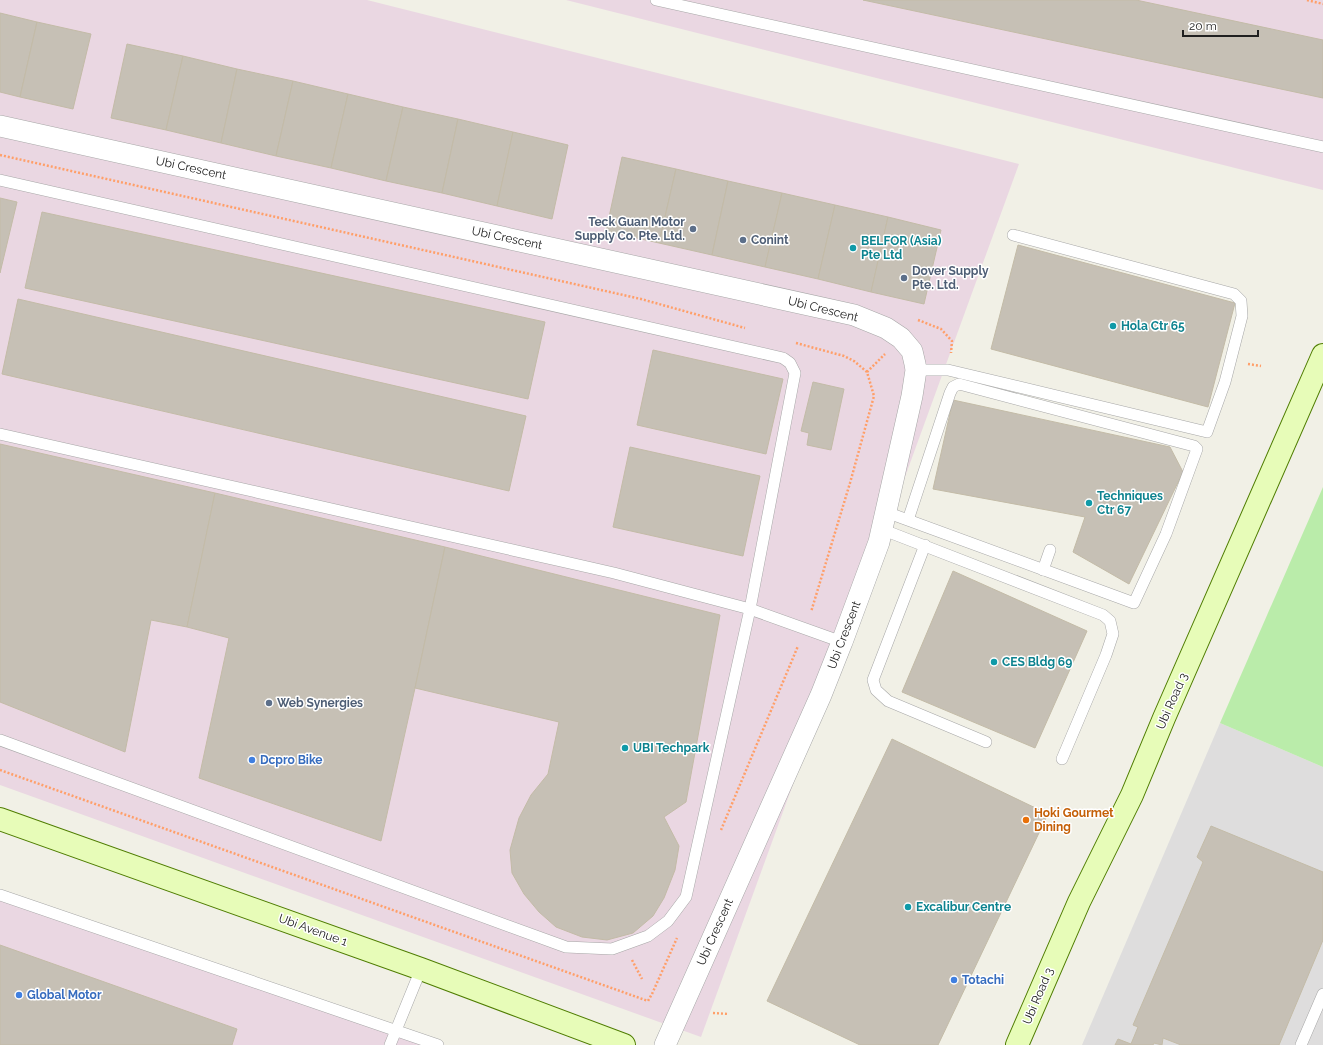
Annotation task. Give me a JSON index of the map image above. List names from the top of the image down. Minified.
{"streets":{"street":["Ubi Crescent","Ubi Road 3","Ubi Avenue 1"]},"places":["Teck Guan Motor Supply Co. Pte. Ltd.","Conint","BELFOR (Asia) Pte Ltd","Dover Supply Pte. Ltd.","Hola Ctr 65","Techniques Ctr 67","CES Bldg 69","Web Synergies","UBI Techpark","Dcpro Bike","Hoki Gourmet Dining","Excalibur Centre","Totachi","Global Motor"],"scale_bar":"20 m"}
